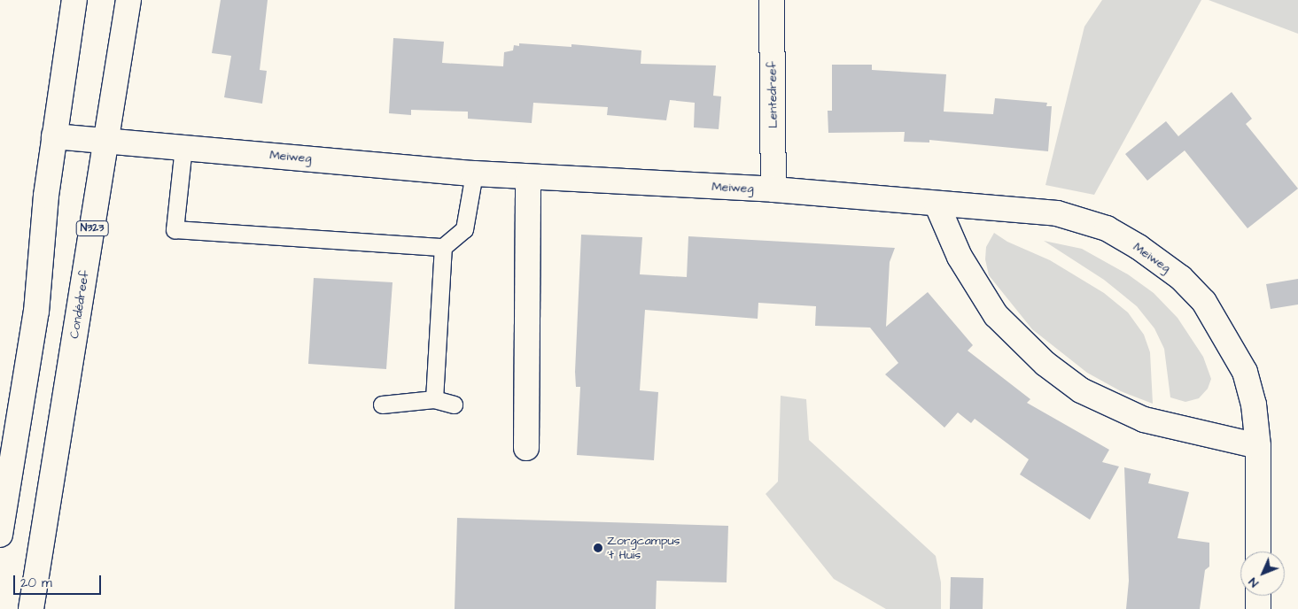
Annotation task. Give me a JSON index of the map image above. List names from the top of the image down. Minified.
{"streets":{"street":["Lentedreef","Meiweg","N323","Condédreef"]},"crossings":[["Lentedreef","Meiweg"],["Meiweg","Condédreef"]],"places":["Zorgcampus 't Huis"],"scale_bar":"20 m","north":"bottom left"}
